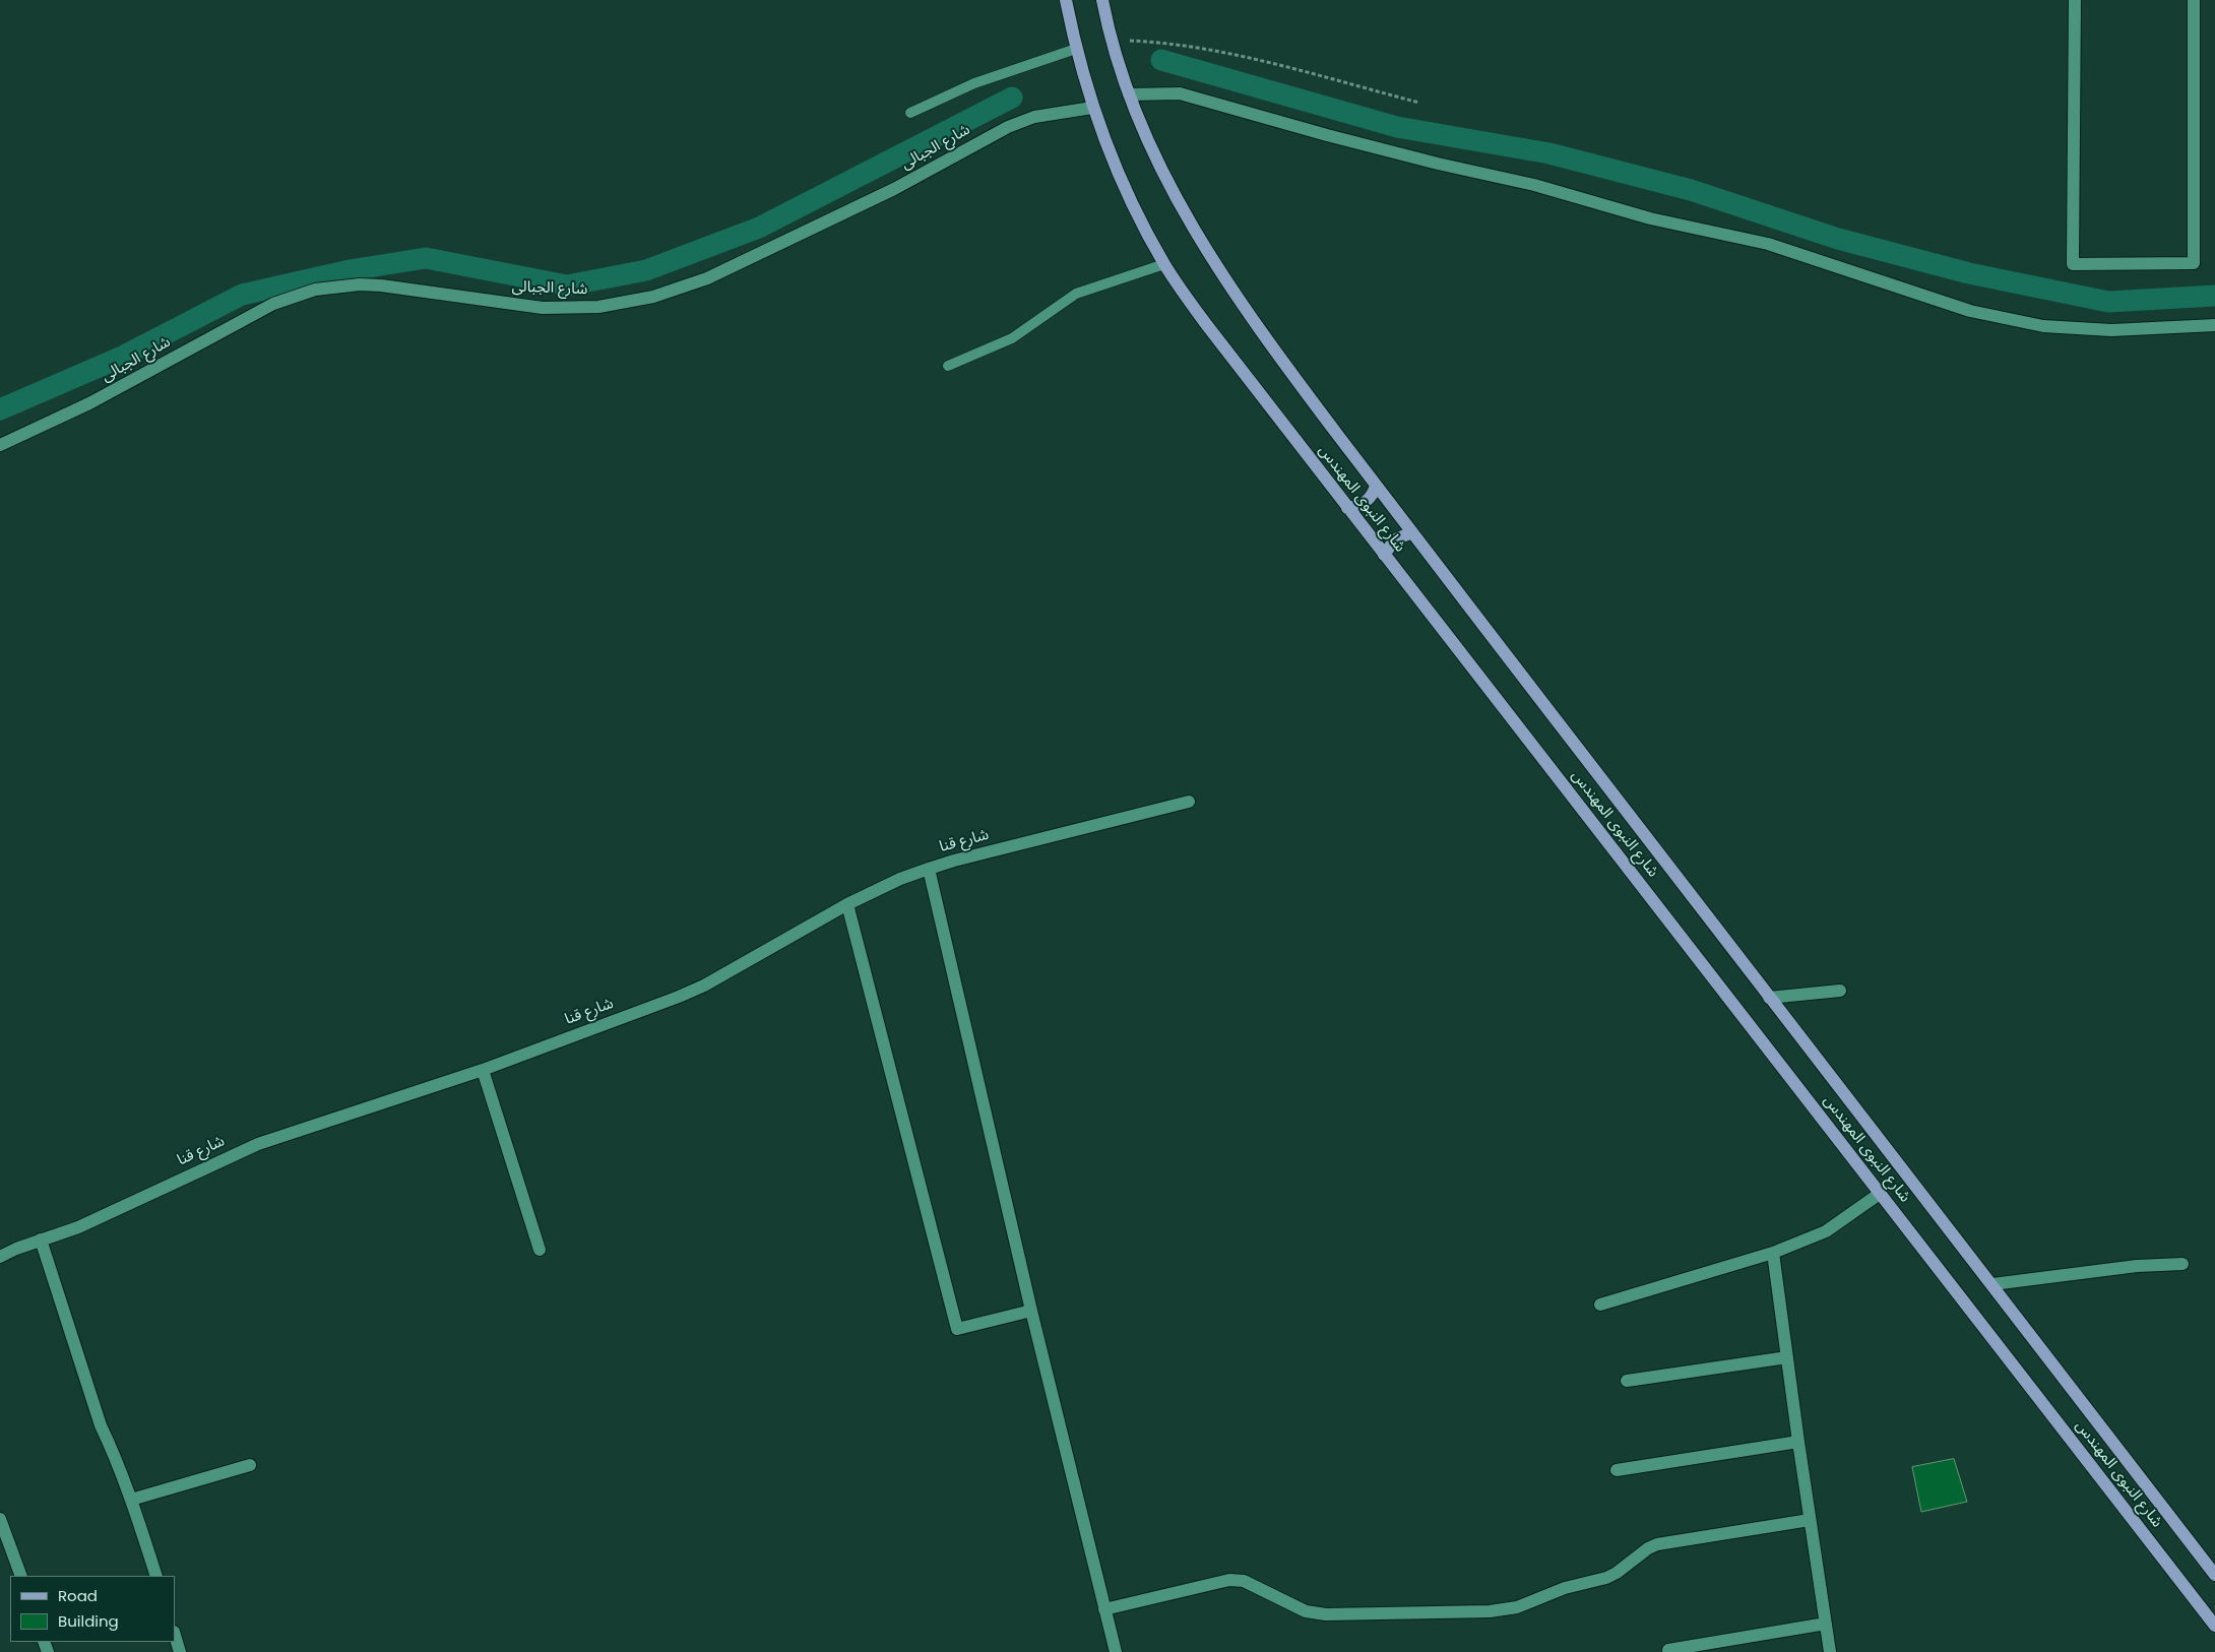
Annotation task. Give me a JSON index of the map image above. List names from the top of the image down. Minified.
{"streets":{"main road":["شارع النبوى المهندس"],"street":["شارع الجبالى","شارع قنا"]},"crossings":[["شارع الجبالى","شارع النبوى المهندس"]],"legend":["Road","Building"]}
